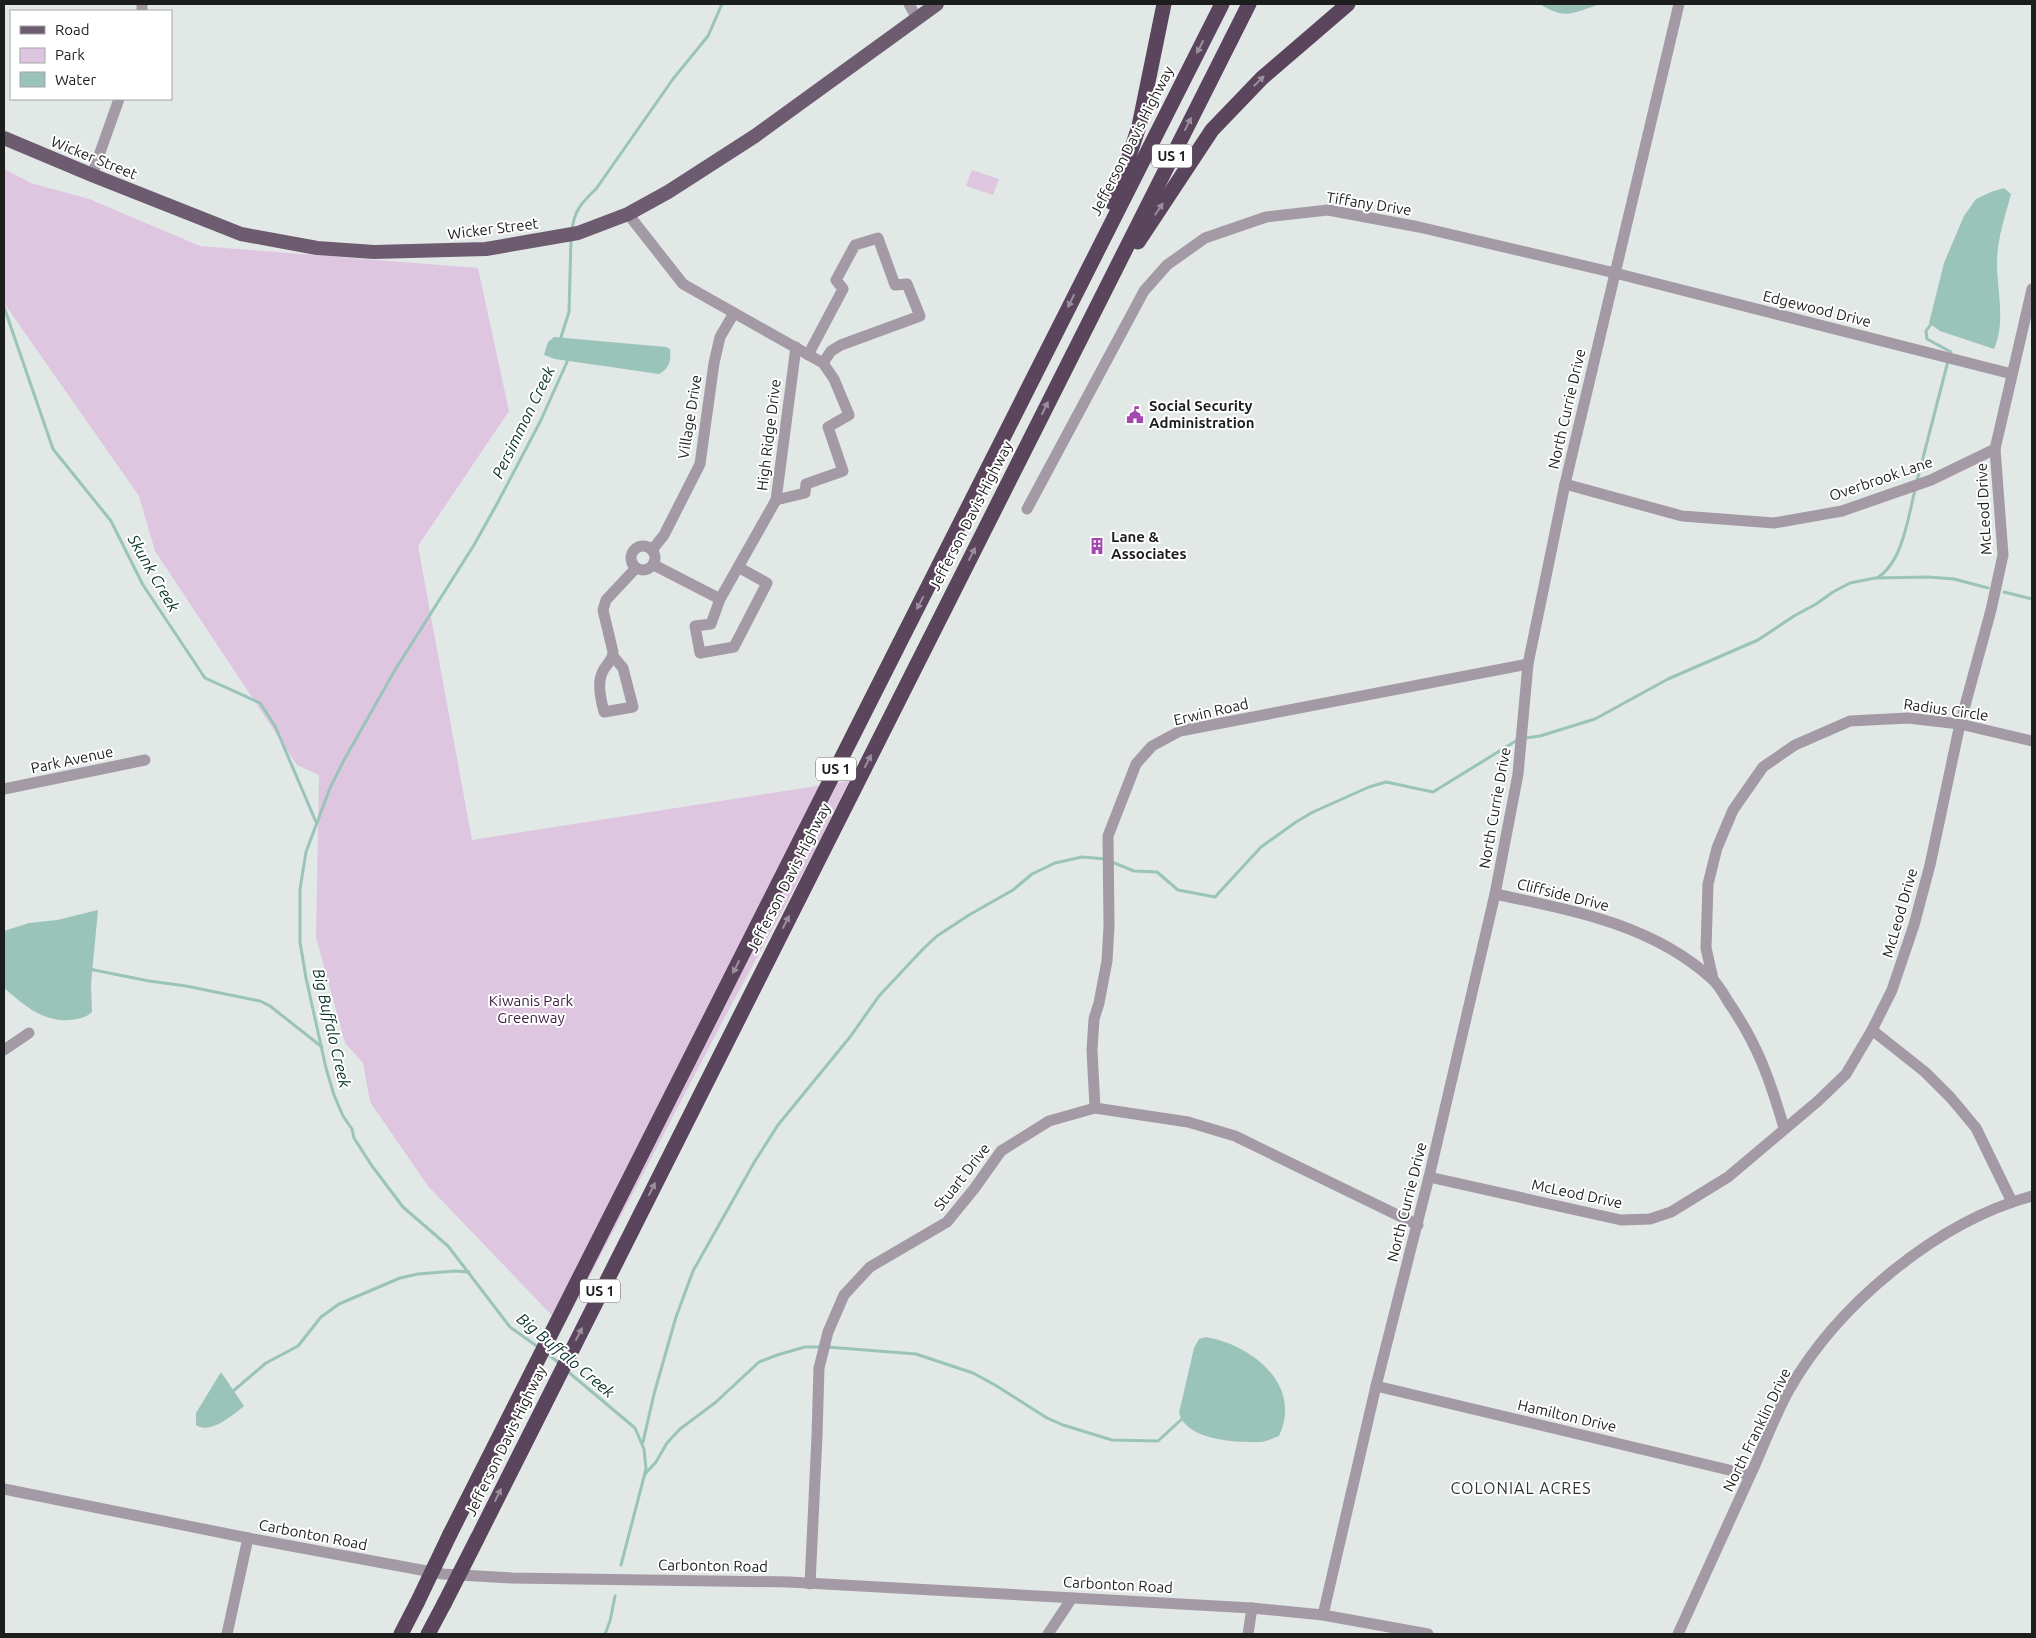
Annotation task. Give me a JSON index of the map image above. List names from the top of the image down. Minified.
{"streets":{"highway":["Jefferson Davis Highway","US 1"],"main road":["Wicker Street"],"street":["Tiffany Drive","Edgewood Drive","North Currie Drive","Village Drive","High Ridge Drive","Overbrook Lane","McLeod Drive","Radius Circle","Erwin Road","Park Avenue","Cliffside Drive","Stuart Drive","Hamilton Drive","North Franklin Drive","Carbonton Road"]},"crossings":[["Tiffany Drive","Edgewood Drive"],["Tiffany Drive","North Currie Drive"],["Edgewood Drive","North Currie Drive"],["Edgewood Drive","McLeod Drive"],["North Currie Drive","Overbrook Lane"],["North Currie Drive","McLeod Drive"],["North Currie Drive","Erwin Road"],["North Currie Drive","Cliffside Drive"],["North Currie Drive","Stuart Drive"],["North Currie Drive","Hamilton Drive"],["North Currie Drive","Carbonton Road"],["Overbrook Lane","McLeod Drive"],["McLeod Drive","Radius Circle"],["McLeod Drive","Cliffside Drive"],["Radius Circle","Cliffside Drive"],["Erwin Road","Stuart Drive"],["Stuart Drive","Carbonton Road"],["Hamilton Drive","North Franklin Drive"]],"districts":["COLONIAL ACRES"],"water":["Persimmon Creek","Skunk Creek","Big Buffalo Creek"],"parks":["Kiwanis Park Greenway"],"places":{"public building":["Social Security Administration"],"building":["Lane & Associates"]},"legend":["Road","Park","Water"]}
